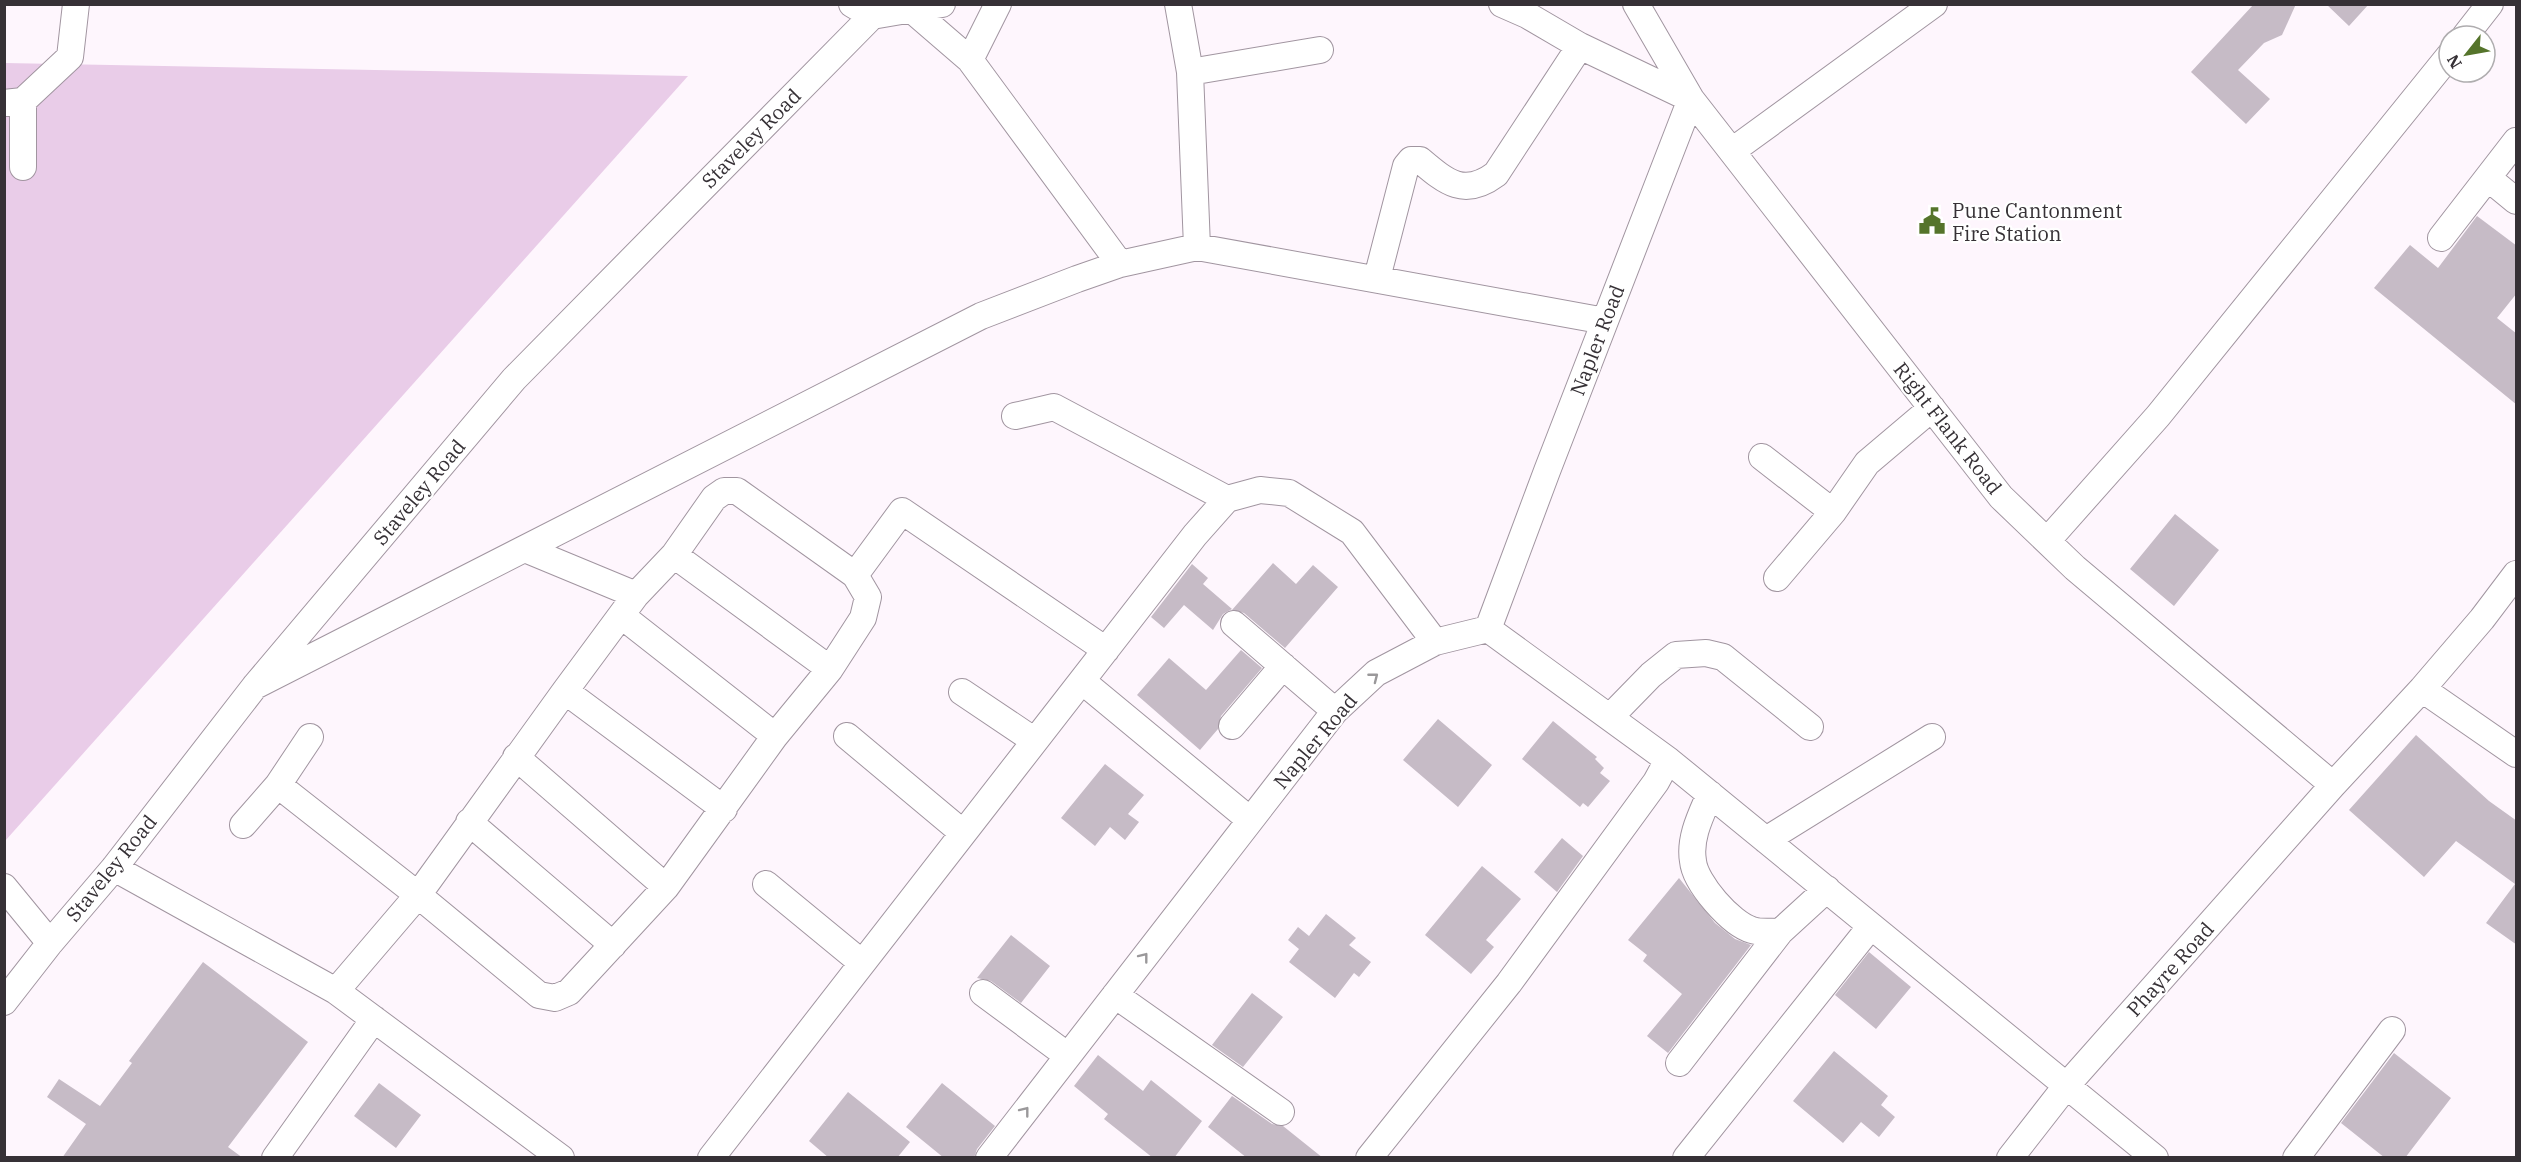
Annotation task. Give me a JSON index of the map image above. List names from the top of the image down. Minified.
{"streets":{"street":["Staveley Road","Napler Road","Right Flank Road","Phayre Road"]},"crossings":[["Napler Road","Right Flank Road"],["Right Flank Road","Phayre Road"]],"places":{"public building":["Pune Cantonment Fire Station"]},"north":"bottom left"}
